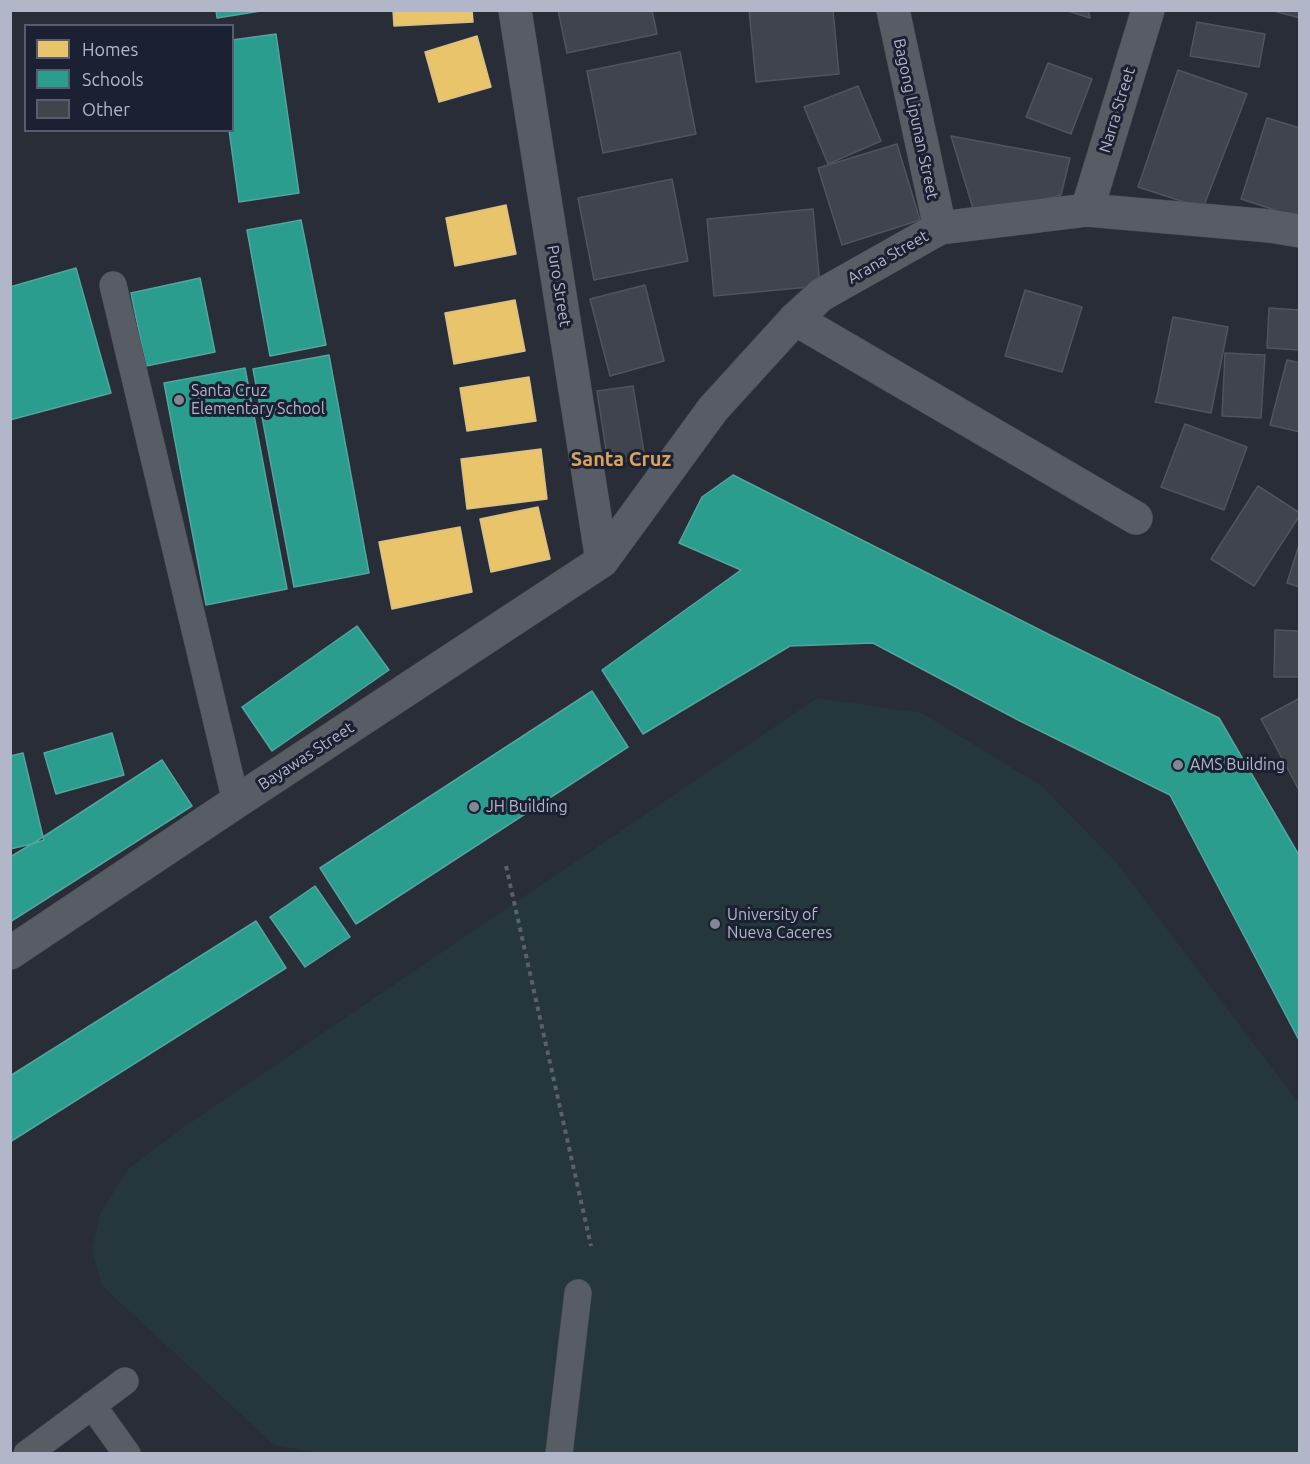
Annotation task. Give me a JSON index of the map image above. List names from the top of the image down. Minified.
{"streets":{"street":["Narra Street","Bagong Lipunan Street","Arana Street","Puro Street","Bayawas Street"]},"crossings":[["Narra Street","Arana Street"],["Bagong Lipunan Street","Arana Street"],["Arana Street","Puro Street"],["Arana Street","Bayawas Street"],["Puro Street","Bayawas Street"]],"districts":["Santa Cruz"],"places":["Santa Cruz Elementary School","AMS Building","JH Building","University of Nueva Caceres"],"legend":["Homes","Schools","Other"]}
